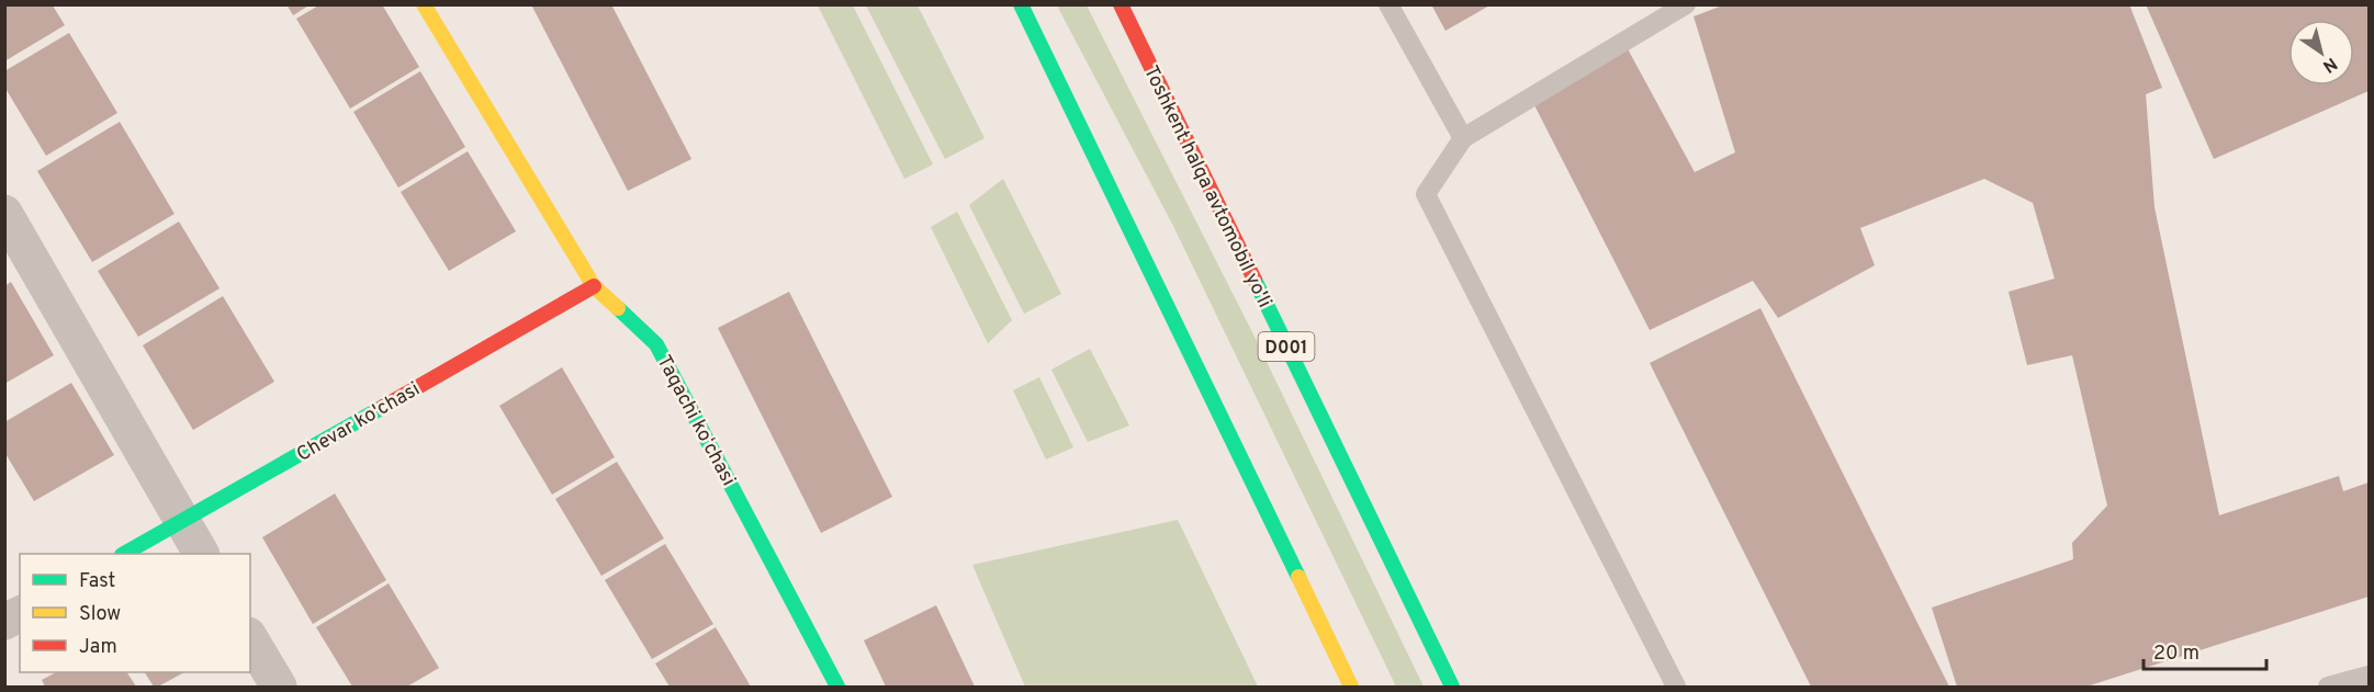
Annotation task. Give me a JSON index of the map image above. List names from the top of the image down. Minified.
{"streets":{"main road":["Toshkent halqa avtomobil yo'li","D001","Taqachi koʻchasi","Chevar ko'chasi"]},"crossings":[["Taqachi koʻchasi","Chevar ko'chasi"]],"legend":["Fast","Slow","Jam"],"scale_bar":"20 m","north":"bottom right"}
